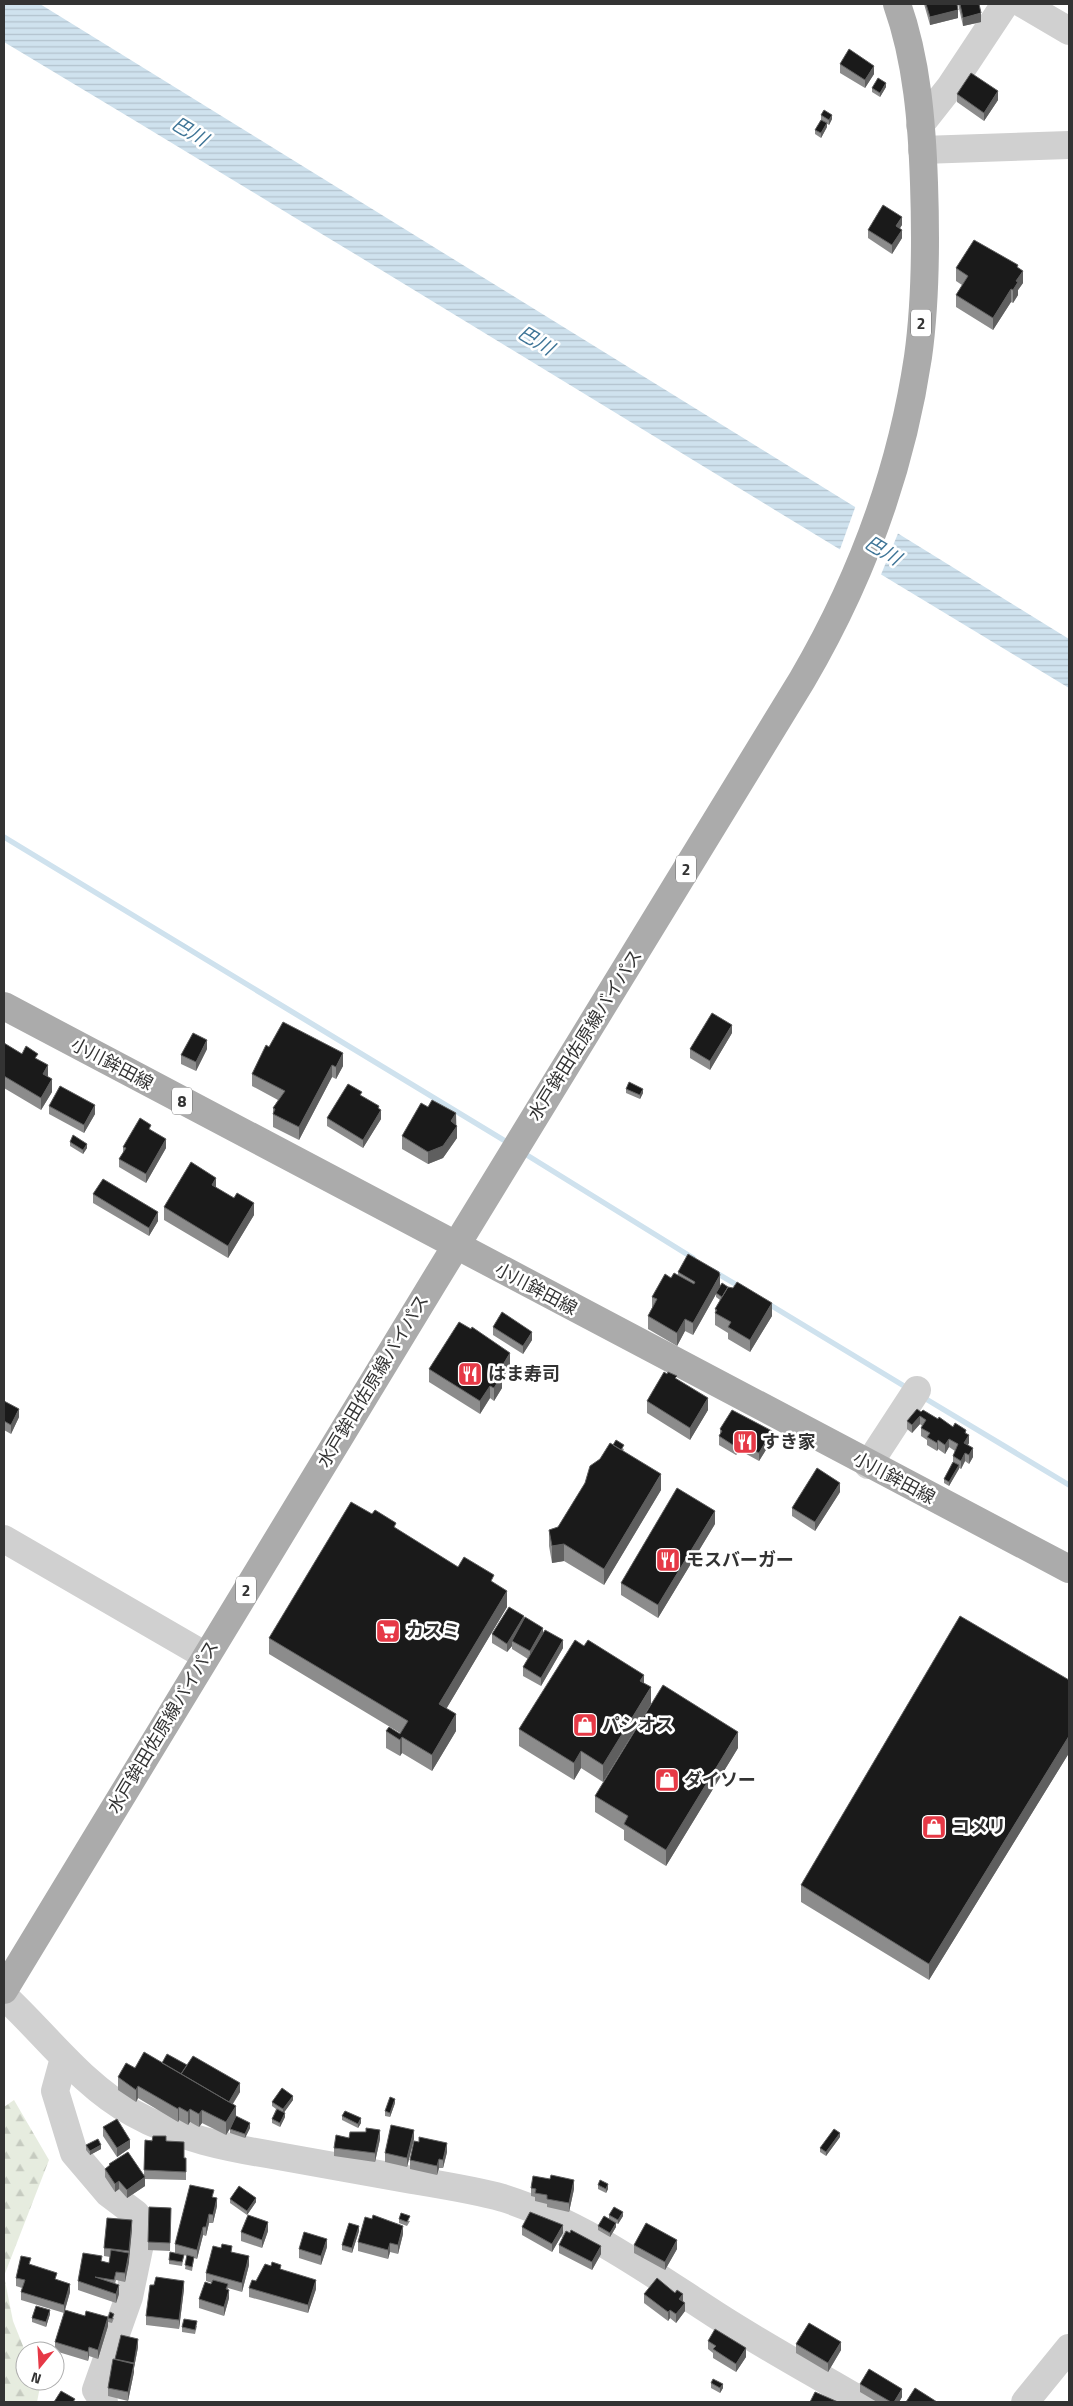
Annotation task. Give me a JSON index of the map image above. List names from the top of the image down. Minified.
{"streets":{"main road":["2","水戸鉾田佐原線バイパス","小川鉾田線","8"]},"crossings":[["水戸鉾田佐原線バイパス","小川鉾田線"]],"water":["巴川"],"places":{"restaurant":["はま寿司","すき家","モスバーガー"],"supermarket":["カスミ"],"shop":["パシオス","ダイソー","コメリ"]},"north":"bottom"}
